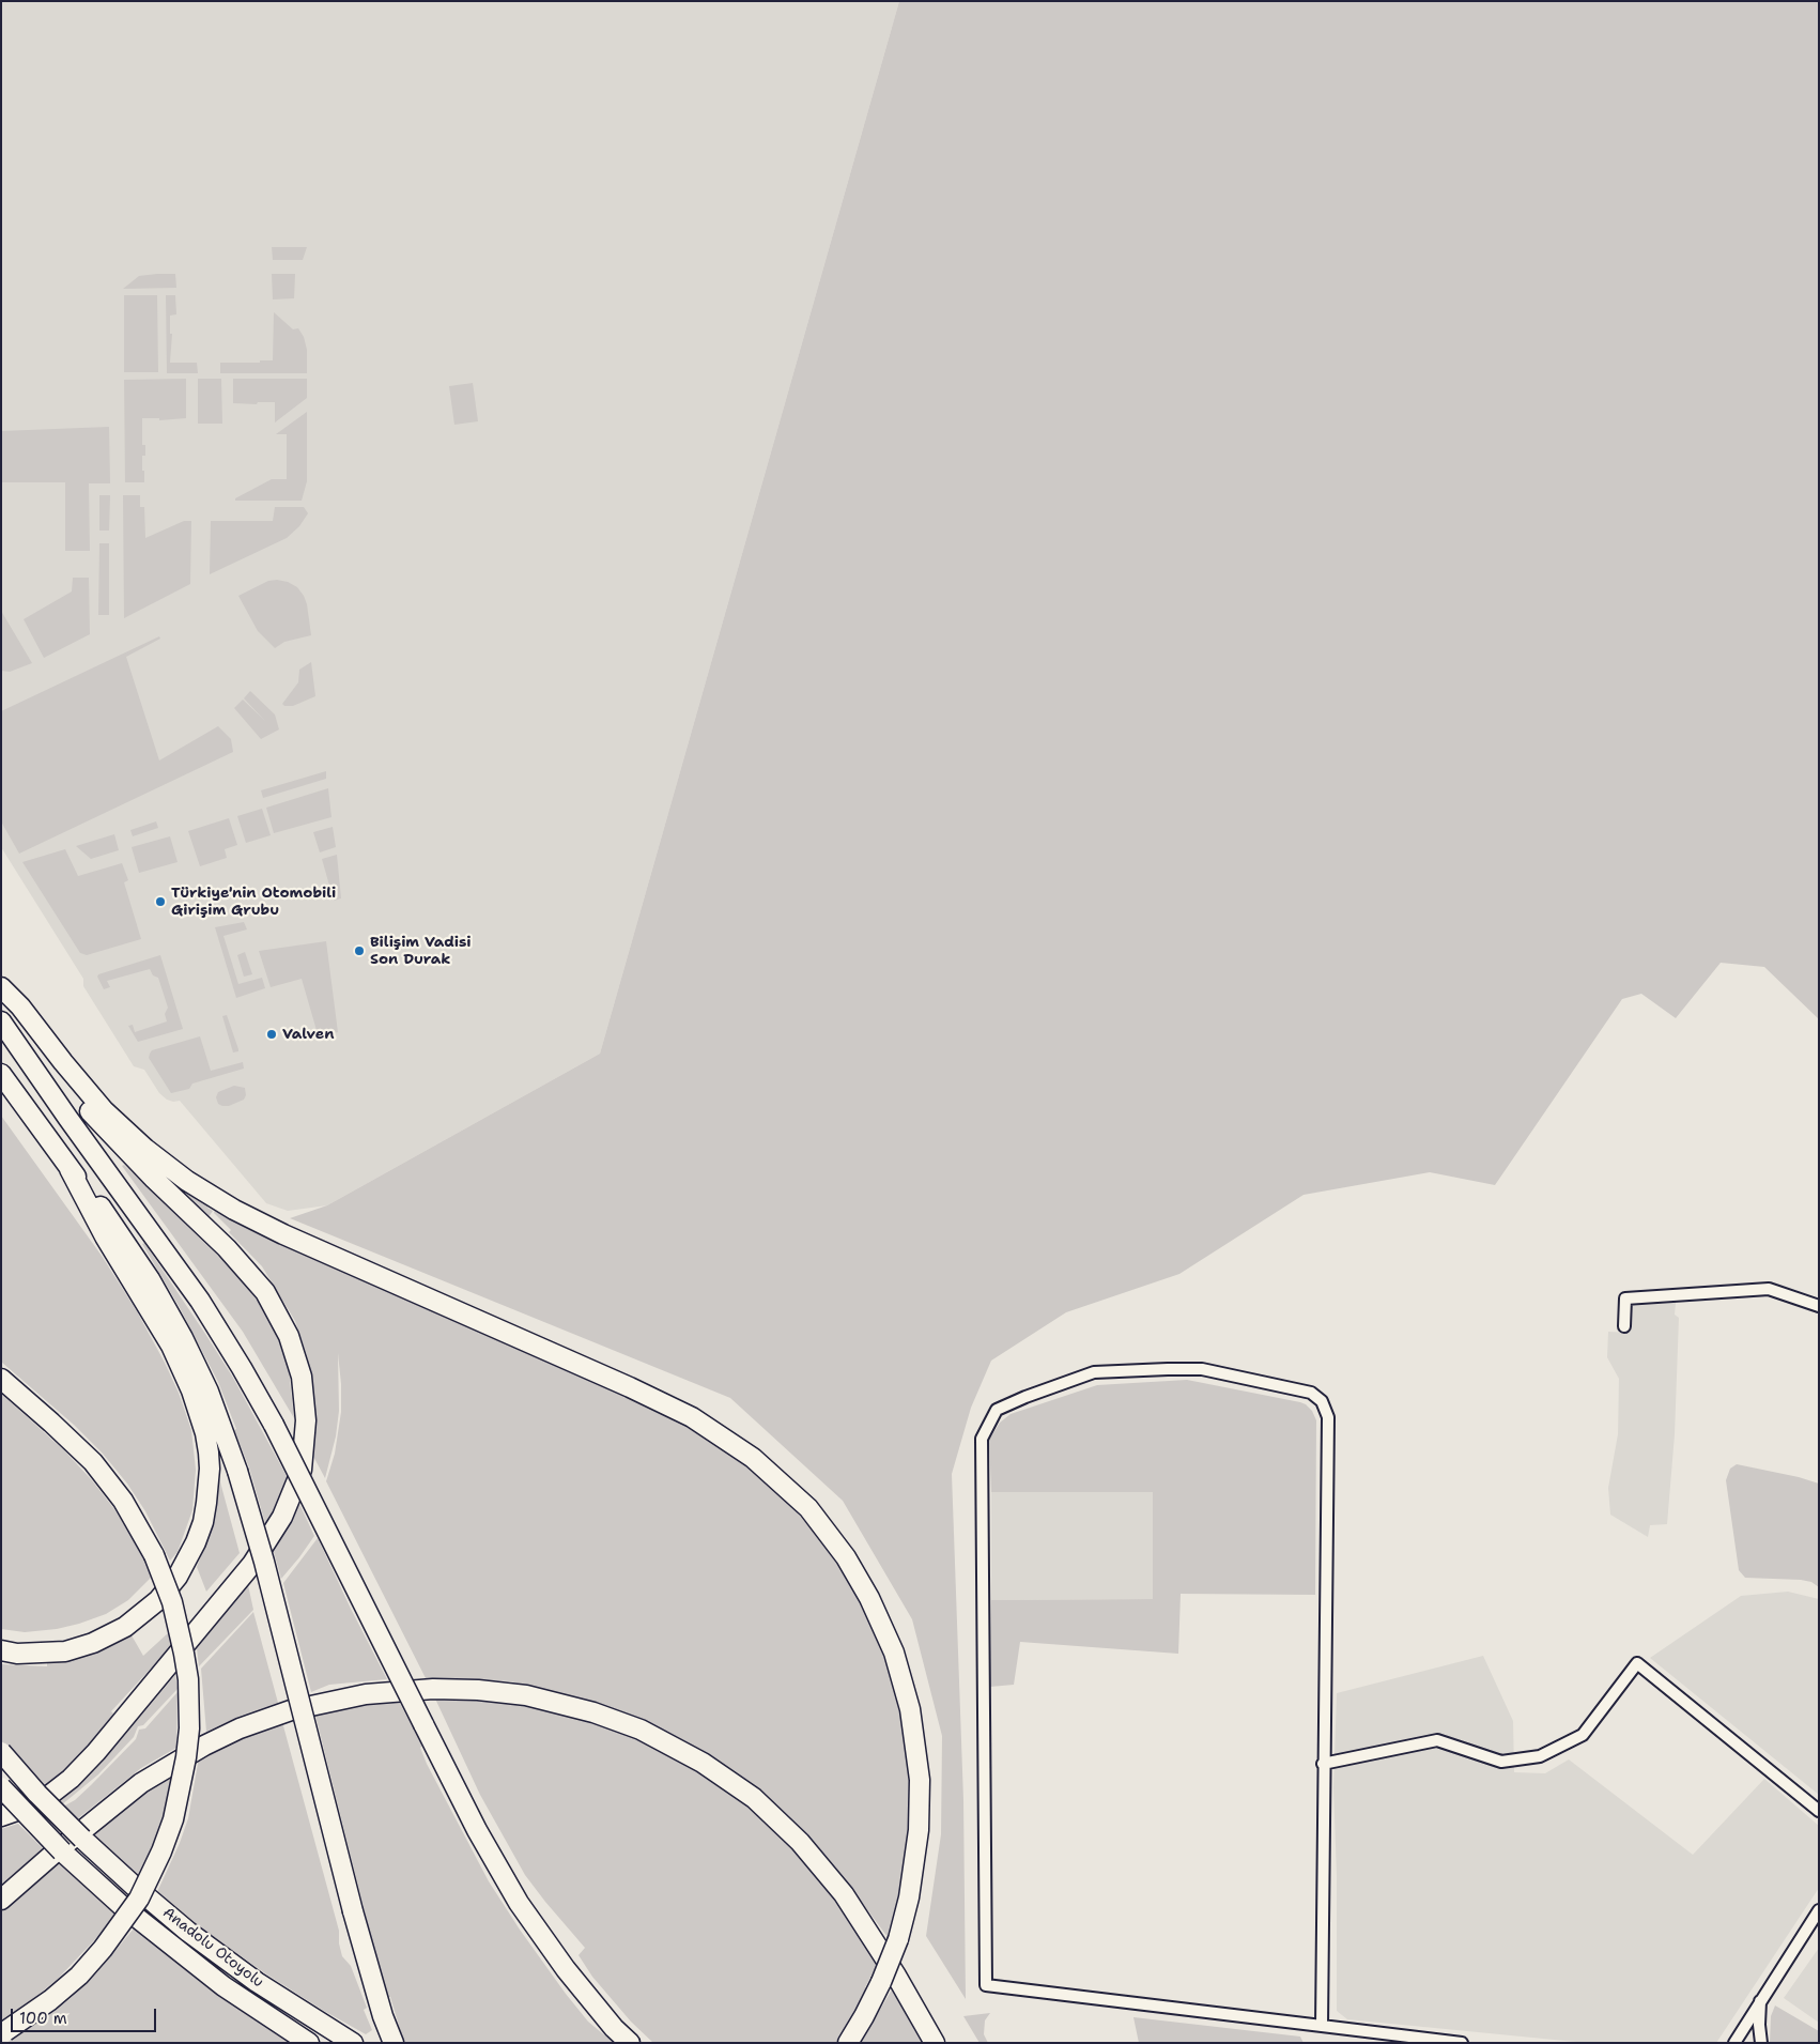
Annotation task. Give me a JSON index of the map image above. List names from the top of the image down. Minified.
{"streets":{"highway":["Anadolu Otoyolu"]},"places":["Türkiye'nin Otomobili Girişim Grubu","Bilişim Vadisi Son Durak","Valven"],"scale_bar":"100 m"}
